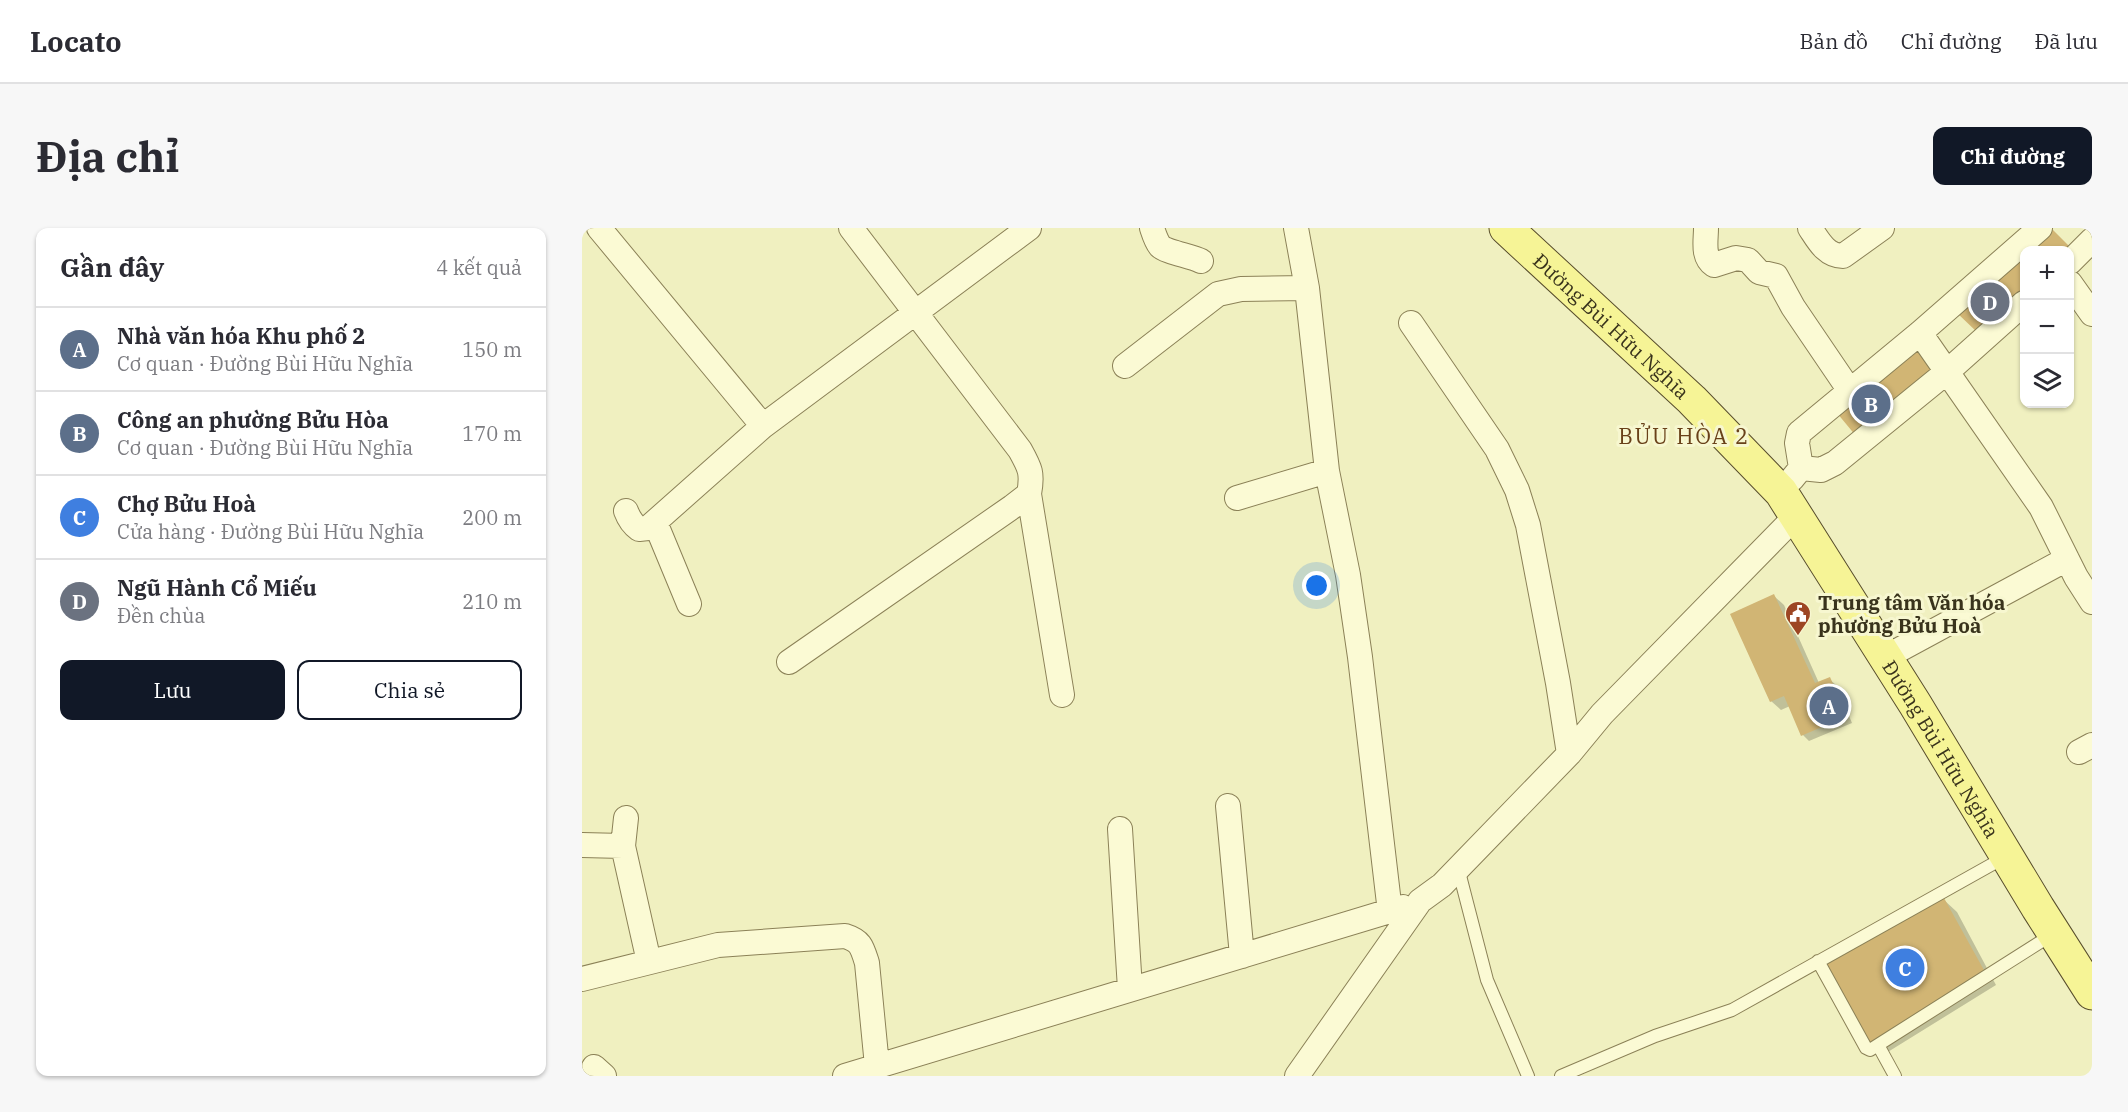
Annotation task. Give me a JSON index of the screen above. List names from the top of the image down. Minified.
{"streets":{"main road":["Đường Bùi Hữu Nghĩa"]},"districts":["BỬU HÒA 2"],"places":{"public building":["Trung tâm Văn hóa phường Bửu Hoà"]},"page":{"header":"Locato","nav":["Bản đồ","Chỉ đường","Đã lưu"],"buttons":["Chỉ đường",["Lưu","Chia sẻ"]],"title":"Địa chỉ","heading":["Gần đây","4 kết quả"],"map_buttons":["+","−"],"pins":["D","B","A","C"],"list":[{"mark":"A","name":"Nhà văn hóa Khu phố 2","note":"Cơ quan · Đường Bùi Hữu Nghĩa","value":"150 m"},{"mark":"B","name":"Công an phường Bửu Hòa","note":"Cơ quan · Đường Bùi Hữu Nghĩa","value":"170 m"},{"mark":"C","name":"Chợ Bửu Hoà","note":"Cửa hàng · Đường Bùi Hữu Nghĩa","value":"200 m"},{"mark":"D","name":"Ngũ Hành Cổ Miếu","note":"Đền chùa","value":"210 m"}]}}
